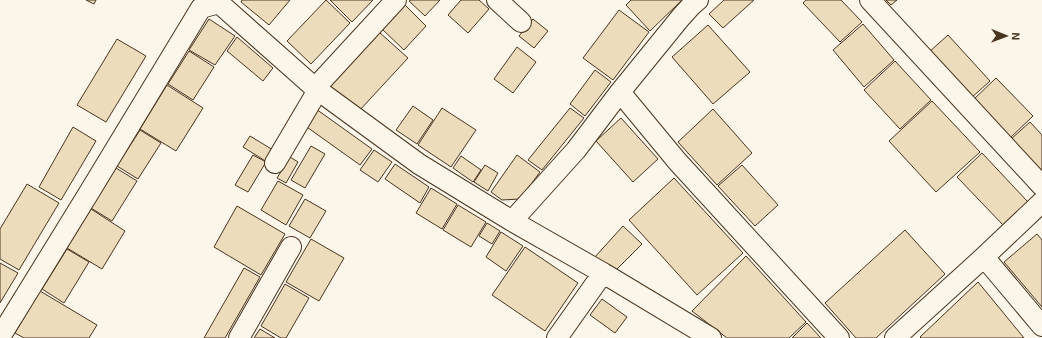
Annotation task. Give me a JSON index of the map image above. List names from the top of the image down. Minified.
{"north":"right"}
